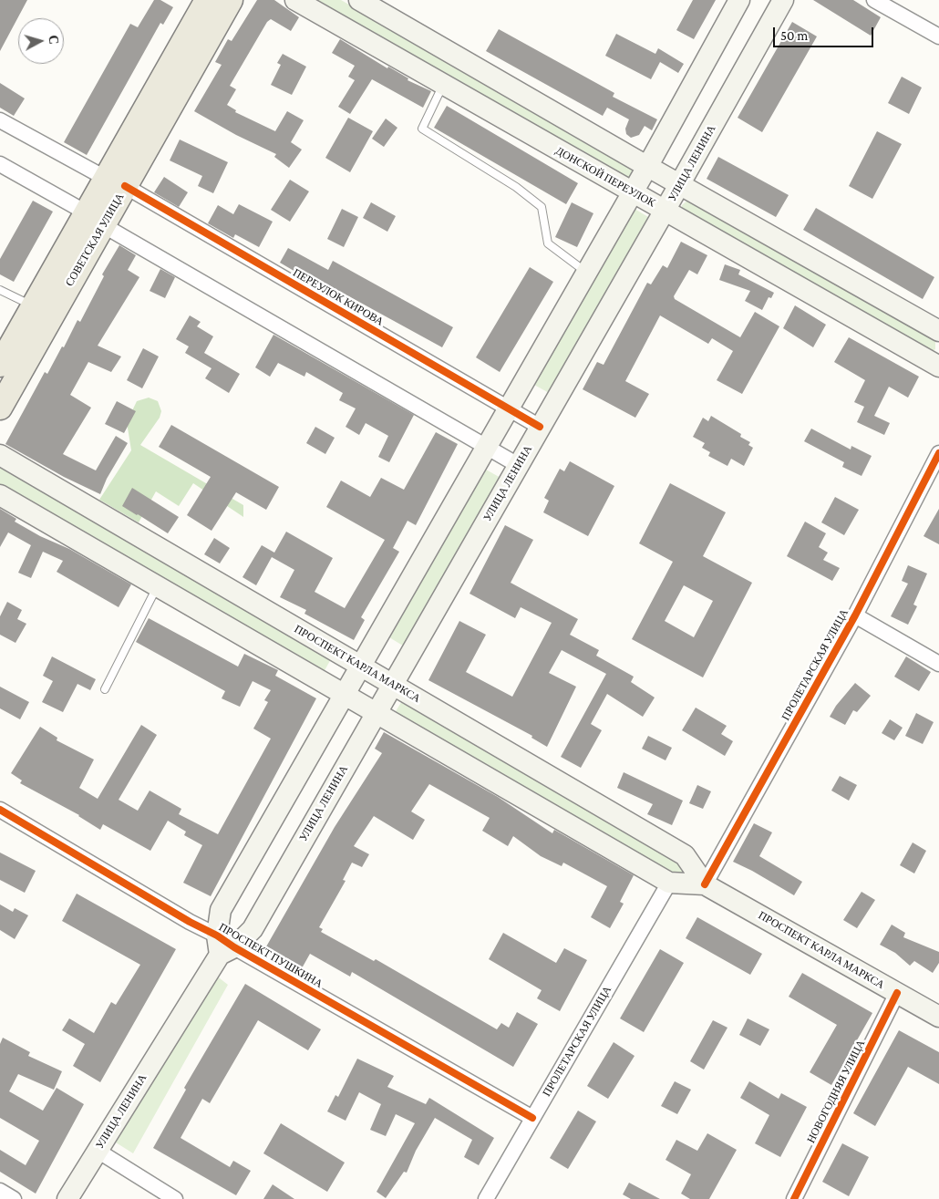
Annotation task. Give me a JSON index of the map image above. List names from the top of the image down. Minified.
{"streets":{"main road":["УЛИЦА ЛЕНИНА","ДОНСКОЙ ПЕРЕУЛОК","СОВЕТСКАЯ УЛИЦА","ПРОСПЕКТ КАРЛА МАРКСА"],"street":["ПЕРЕУЛОК КИРОВА","ПРОЛЕТАРСКАЯ УЛИЦА","ПРОСПЕКТ ПУШКИНА","НОВОГОДНЯЯ УЛИЦА"]},"crossings":[["УЛИЦА ЛЕНИНА","ДОНСКОЙ ПЕРЕУЛОК"],["УЛИЦА ЛЕНИНА","ПЕРЕУЛОК КИРОВА"],["УЛИЦА ЛЕНИНА","ПРОСПЕКТ КАРЛА МАРКСА"],["УЛИЦА ЛЕНИНА","ПРОСПЕКТ ПУШКИНА"],["СОВЕТСКАЯ УЛИЦА","ПЕРЕУЛОК КИРОВА"],["ПРОСПЕКТ КАРЛА МАРКСА","ПРОЛЕТАРСКАЯ УЛИЦА"],["ПРОСПЕКТ КАРЛА МАРКСА","НОВОГОДНЯЯ УЛИЦА"],["ПРОЛЕТАРСКАЯ УЛИЦА","ПРОСПЕКТ ПУШКИНА"]],"scale_bar":"50 m","north":"right"}
